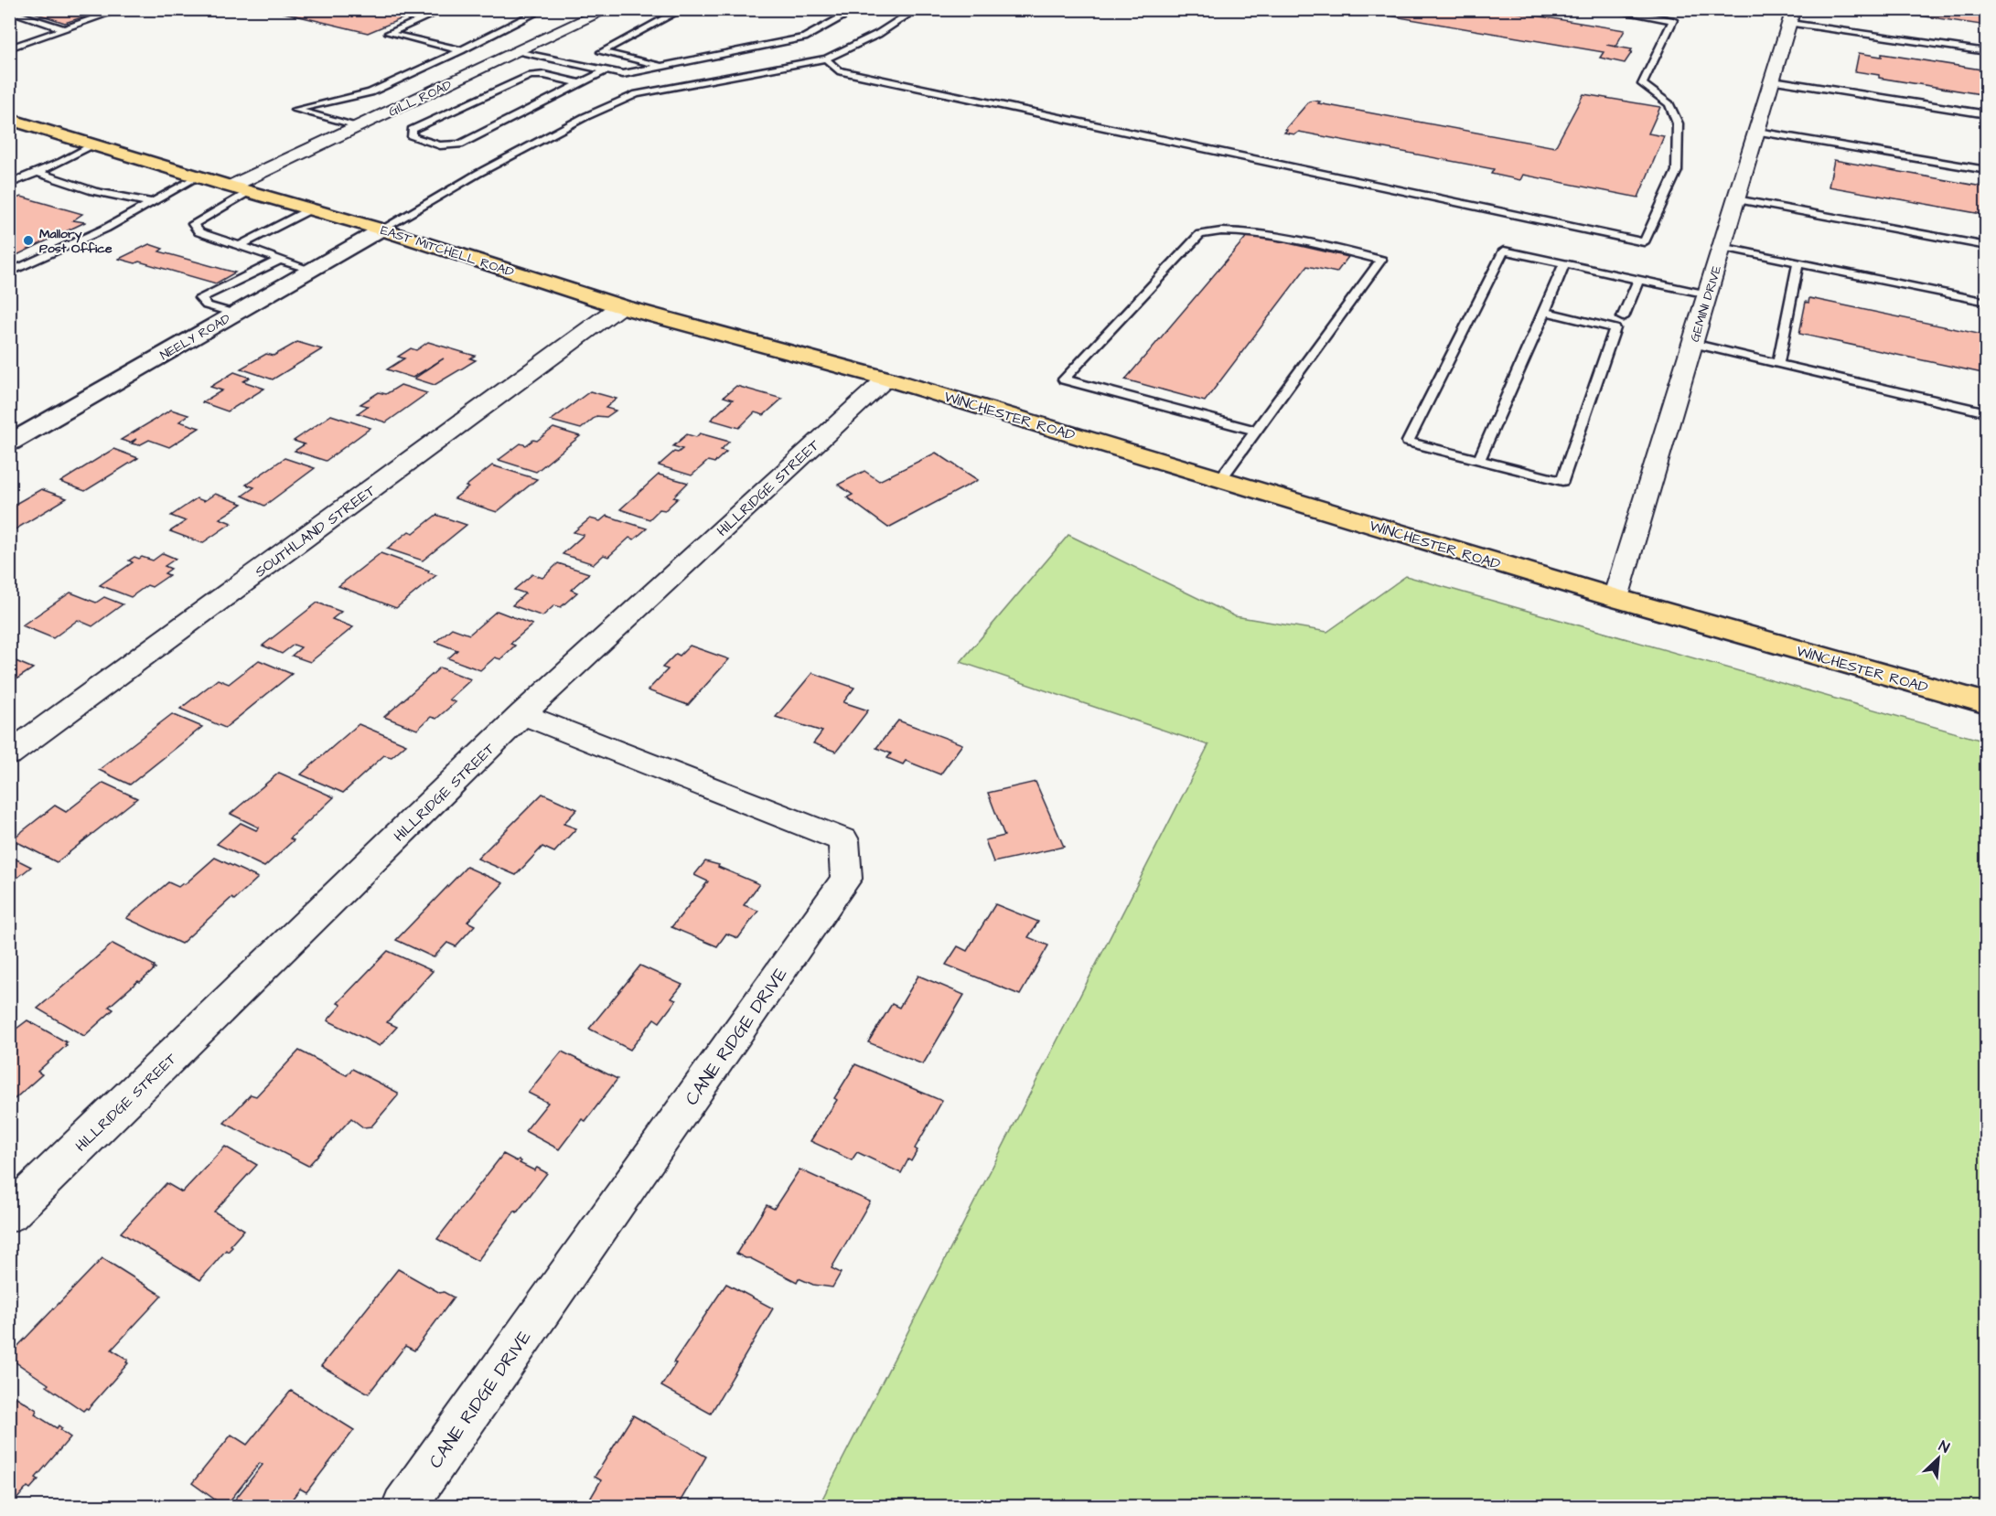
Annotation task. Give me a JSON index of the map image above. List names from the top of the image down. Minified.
{"streets":{"main road":["EAST MITCHELL ROAD","WINCHESTER ROAD"],"street":["GILL ROAD","GEMINI DRIVE","NEELY ROAD","HILLRIDGE STREET","SOUTHLAND STREET","CANE RIDGE DRIVE"]},"crossings":[["GILL ROAD","EAST MITCHELL ROAD"],["EAST MITCHELL ROAD","NEELY ROAD"],["EAST MITCHELL ROAD","WINCHESTER ROAD"],["EAST MITCHELL ROAD","HILLRIDGE STREET"],["EAST MITCHELL ROAD","SOUTHLAND STREET"],["GEMINI DRIVE","WINCHESTER ROAD"],["WINCHESTER ROAD","HILLRIDGE STREET"],["HILLRIDGE STREET","CANE RIDGE DRIVE"]],"places":["Mallory Post Office"],"north":"top right"}
